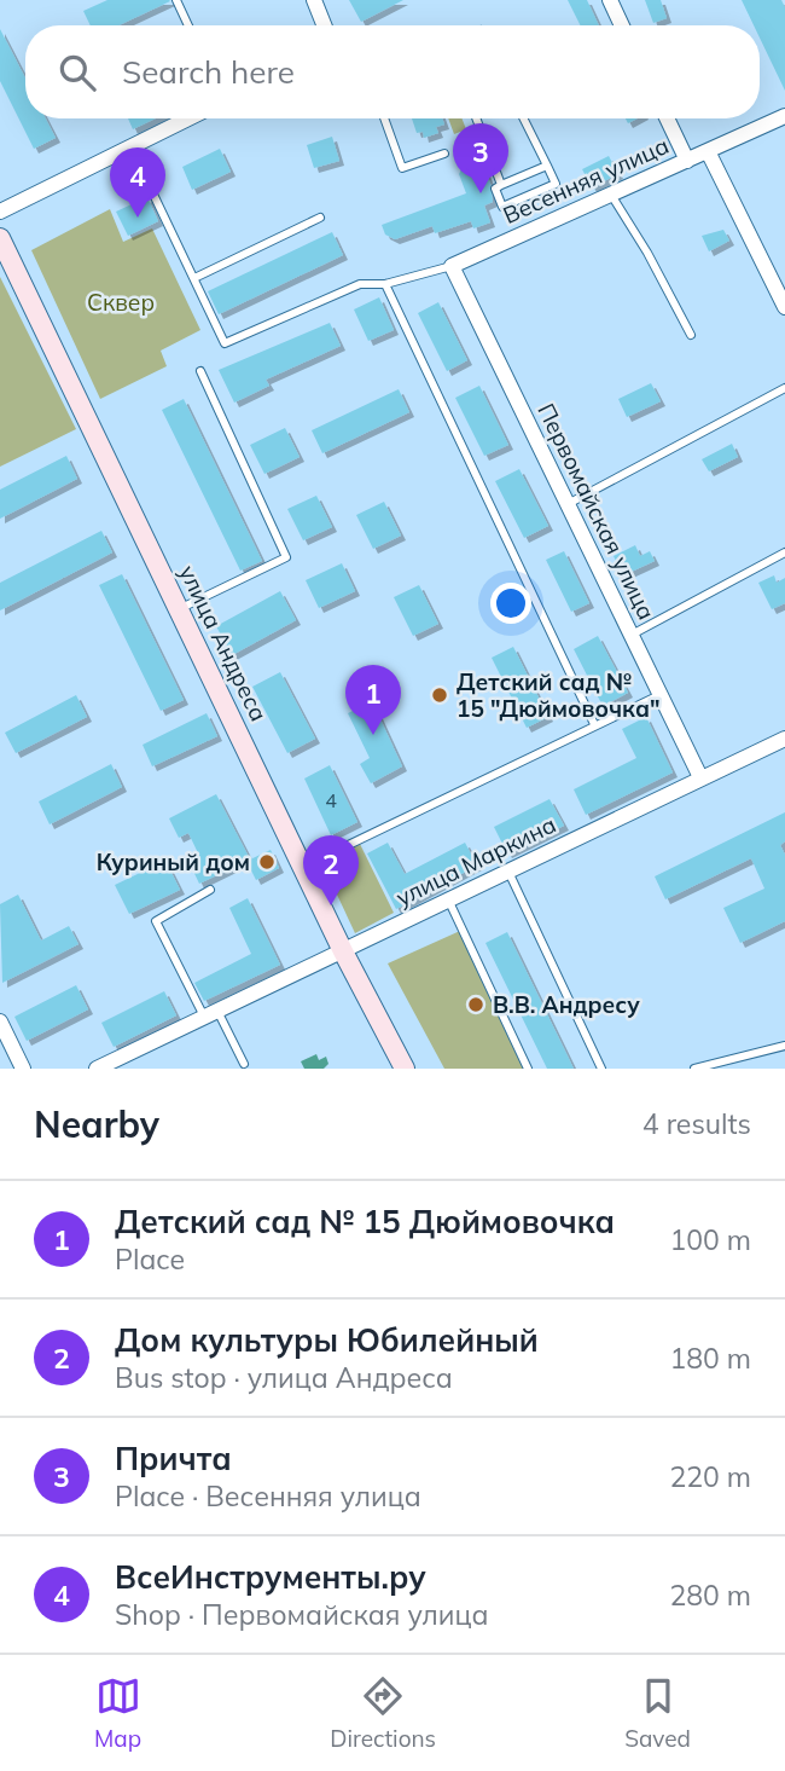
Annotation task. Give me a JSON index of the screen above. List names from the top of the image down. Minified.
{"streets":{"street":["Весенняя улица","Первомайская улица","улица Андреса","улица Маркина"]},"crossings":[["Весенняя улица","Первомайская улица"],["Первомайская улица","улица Маркина"],["улица Андреса","улица Маркина"]],"parks":["Сквер"],"places":["Детский сад № 15 \"Дюймовочка\"","Куриный дом","В.В. Андресу"],"house_numbers":["4"],"page":{"search":"Search here","pins":["3","4","1","2"],"heading":["Nearby","4 results"],"list":[{"mark":"1","name":"Детский сад № 15 Дюймовочка","note":"Place","value":"100 m"},{"mark":"2","name":"Дом культуры Юбилейный","note":"Bus stop · улица Андреса","value":"180 m"},{"mark":"3","name":"Причта","note":"Place · Весенняя улица","value":"220 m"},{"mark":"4","name":"ВсеИнструменты.ру","note":"Shop · Первомайская улица","value":"280 m"}],"nav":["Map","Directions","Saved"]}}
